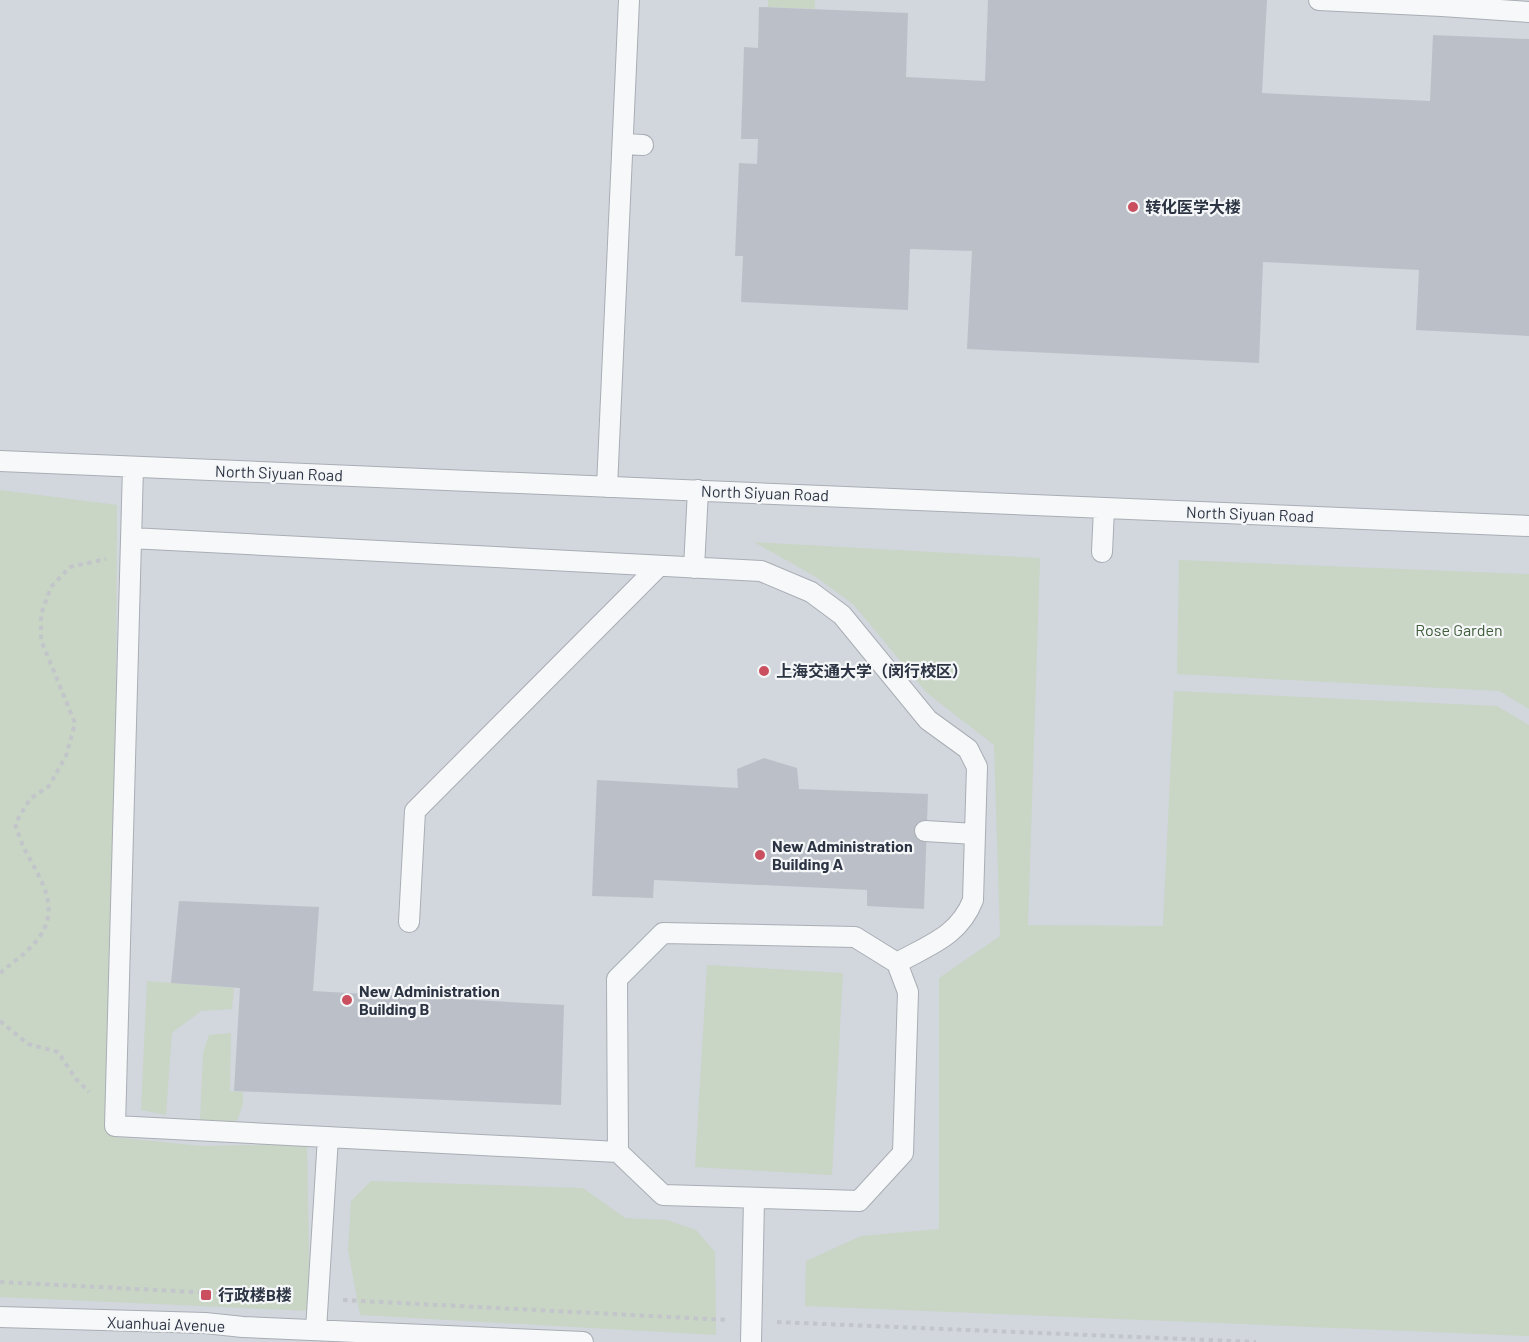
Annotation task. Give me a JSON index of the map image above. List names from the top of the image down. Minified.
{"streets":{"lane":["North Siyuan Road","Xuanhuai Avenue"]},"parks":["Rose Garden"],"places":{"other":["转化医学大楼","上海交通大学（闵行校区）","New Administration Building A","New Administration Building B"],"transit":["行政楼B楼"]}}
